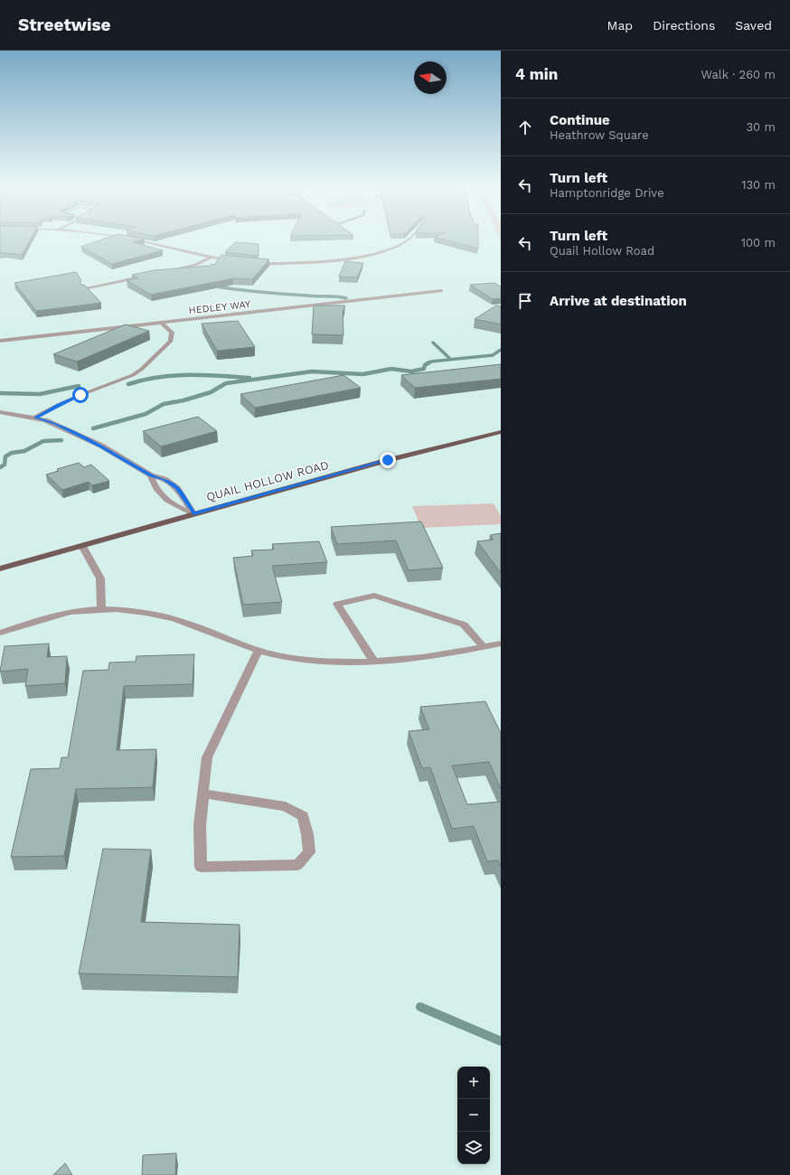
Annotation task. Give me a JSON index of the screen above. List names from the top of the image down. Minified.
{"streets":{"main road":["QUAIL HOLLOW ROAD"],"street":["HEDLEY WAY"]},"north":"left","page":{"header":"Streetwise","nav":["Map","Directions","Saved"],"heading":["4 min","Walk · 260 m"],"list":[["Continue","Heathrow Square","30 m"],["Turn left","Hamptonridge Drive","130 m"],["Turn left","Quail Hollow Road","100 m"],"Arrive at destination"],"map_buttons":["+","−"]}}
